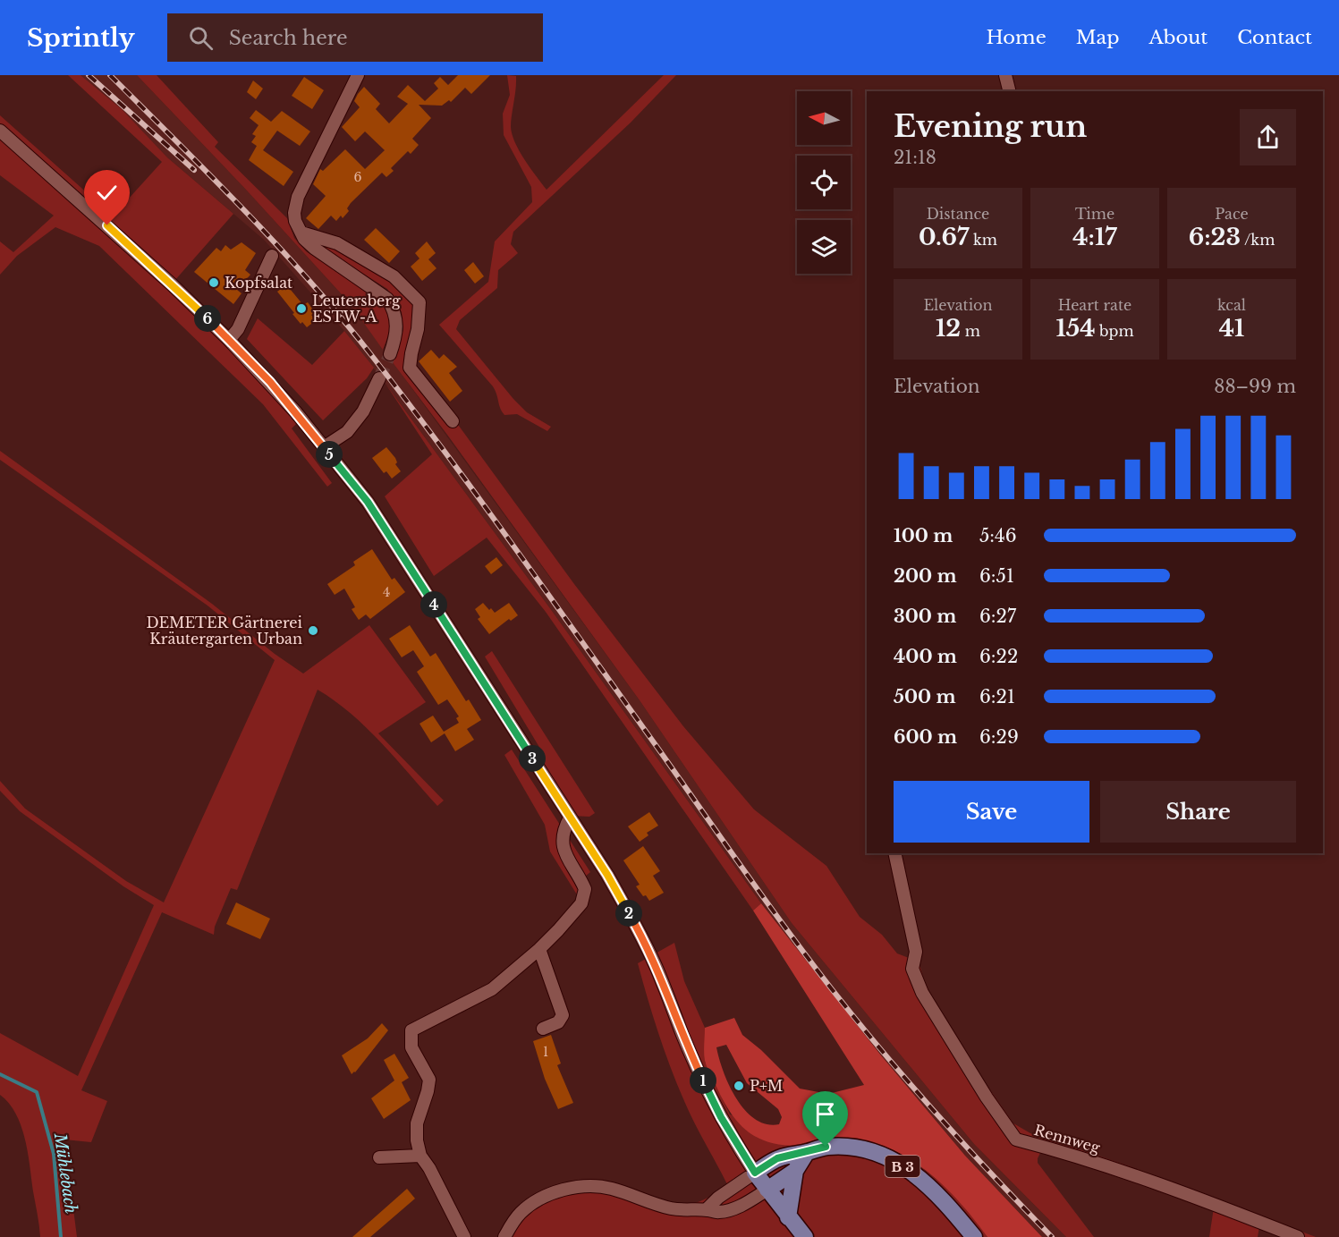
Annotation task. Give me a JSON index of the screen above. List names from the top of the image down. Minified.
{"streets":{"main road":["B 3"],"street":["Rennweg"]},"water":["Mühlebach"],"places":["Kopfsalat","Leutersberg ESTW-A","DEMETER Gärtnerei Kräutergarten Urban","P+M"],"house_numbers":["6","4","1"],"north":"left","page":{"header":"Sprintly","search":"Search here","nav":["Home","Map","About","Contact"],"heading":["Evening run","21:18"],"stats":[["Distance","0.67 km"],["Time","4:17"],["Pace","6:23 /km"],["Elevation","12 m"],["Heart rate","154 bpm"],["kcal","41"]],"pins":["6","5","4","3","2","1"],"chart":["Elevation","88–99 m"],"list":[{"name":"100 m","note":"5:46"},{"name":"200 m","note":"6:51"},{"name":"300 m","note":"6:27"},{"name":"400 m","note":"6:22"},{"name":"500 m","note":"6:21"},{"name":"600 m","note":"6:29"}],"buttons":["Save","Share"]}}
